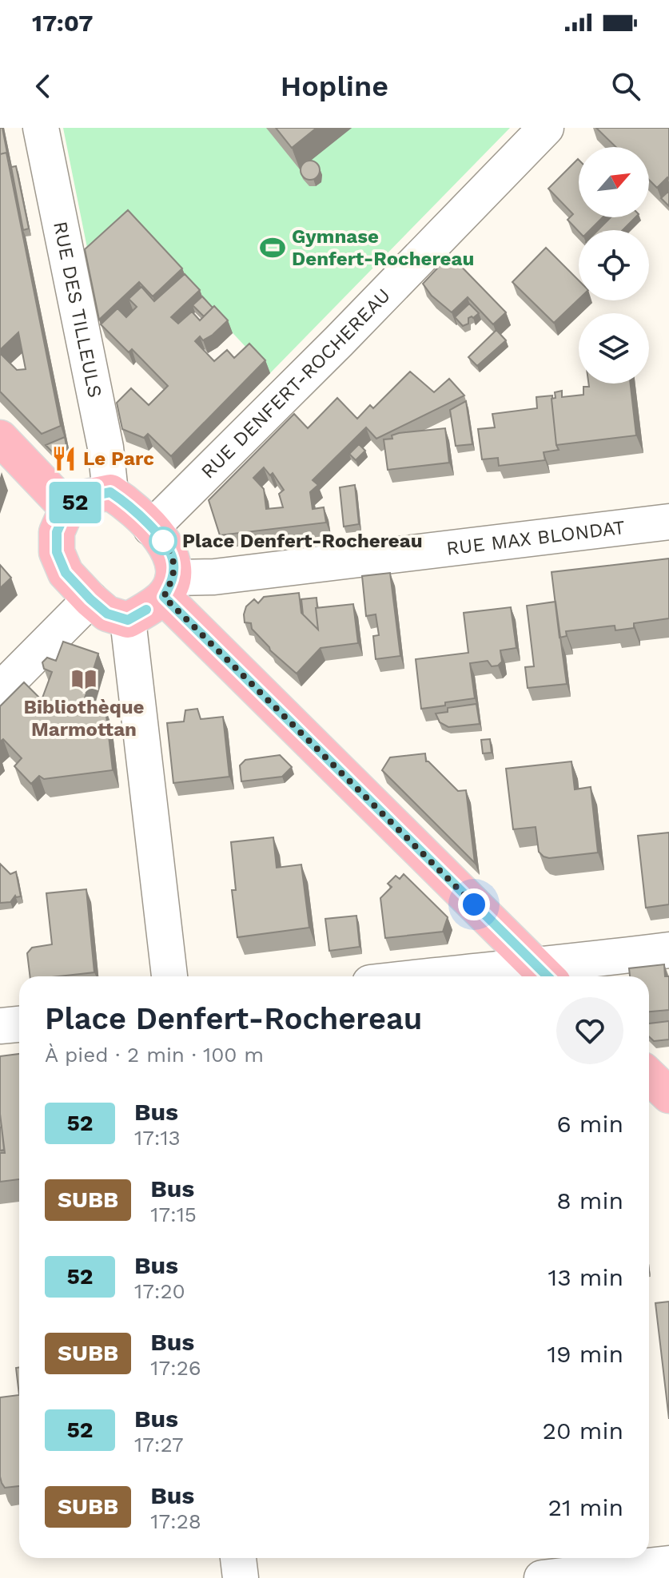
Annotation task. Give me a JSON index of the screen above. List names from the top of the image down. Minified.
{"streets":{"street":["RUE DES TILLEULS","RUE DENFERT-ROCHEREAU","RUE MAX BLONDAT"]},"crossings":[["RUE DES TILLEULS","RUE DENFERT-ROCHEREAU"],["RUE DES TILLEULS","RUE MAX BLONDAT"],["RUE DENFERT-ROCHEREAU","RUE MAX BLONDAT"]],"places":{"sports":["Gymnase Denfert-Rochereau"],"restaurant":["Le Parc"],"other":["Place Denfert-Rochereau"],"library":["Bibliothèque Marmottan"]},"lines":["bus line 52"],"north":"top right","page":{"status":"17:07","header":"Hopline","on_map":"52","heading":["Place Denfert-Rochereau","À pied · 2 min · 100 m"],"list":[{"mark":"52","name":"Bus","note":"17:13","value":"6 min"},{"mark":"SUBB","name":"Bus","note":"17:15","value":"8 min"},{"mark":"52","name":"Bus","note":"17:20","value":"13 min"},{"mark":"SUBB","name":"Bus","note":"17:26","value":"19 min"},{"mark":"52","name":"Bus","note":"17:27","value":"20 min"},{"mark":"SUBB","name":"Bus","note":"17:28","value":"21 min"}]}}
